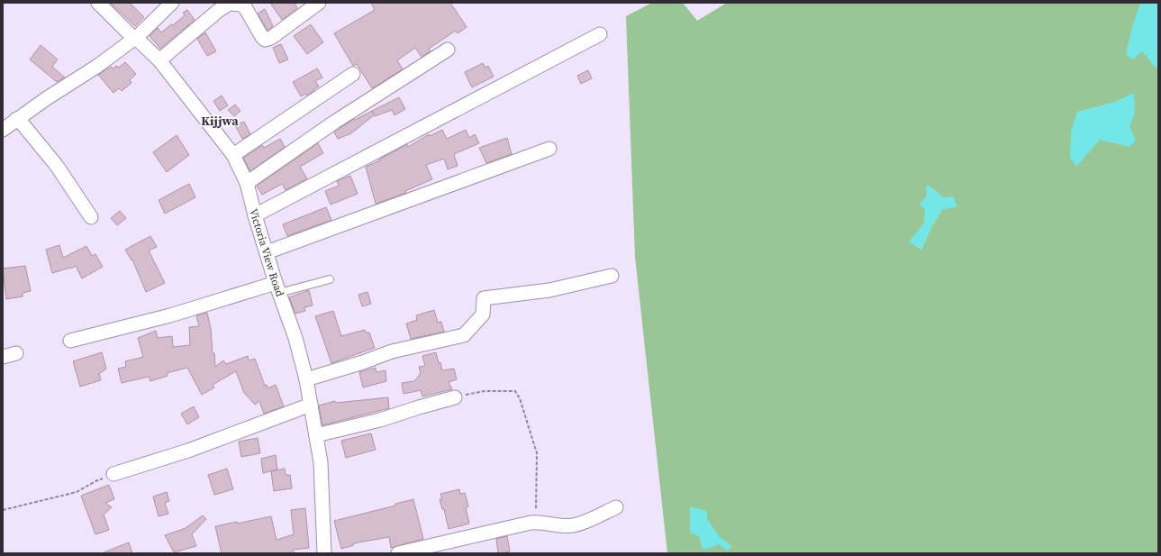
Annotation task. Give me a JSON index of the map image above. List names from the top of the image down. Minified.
{"streets":{"street":["Victoria View Road"]},"districts":["Kijjwa"]}
